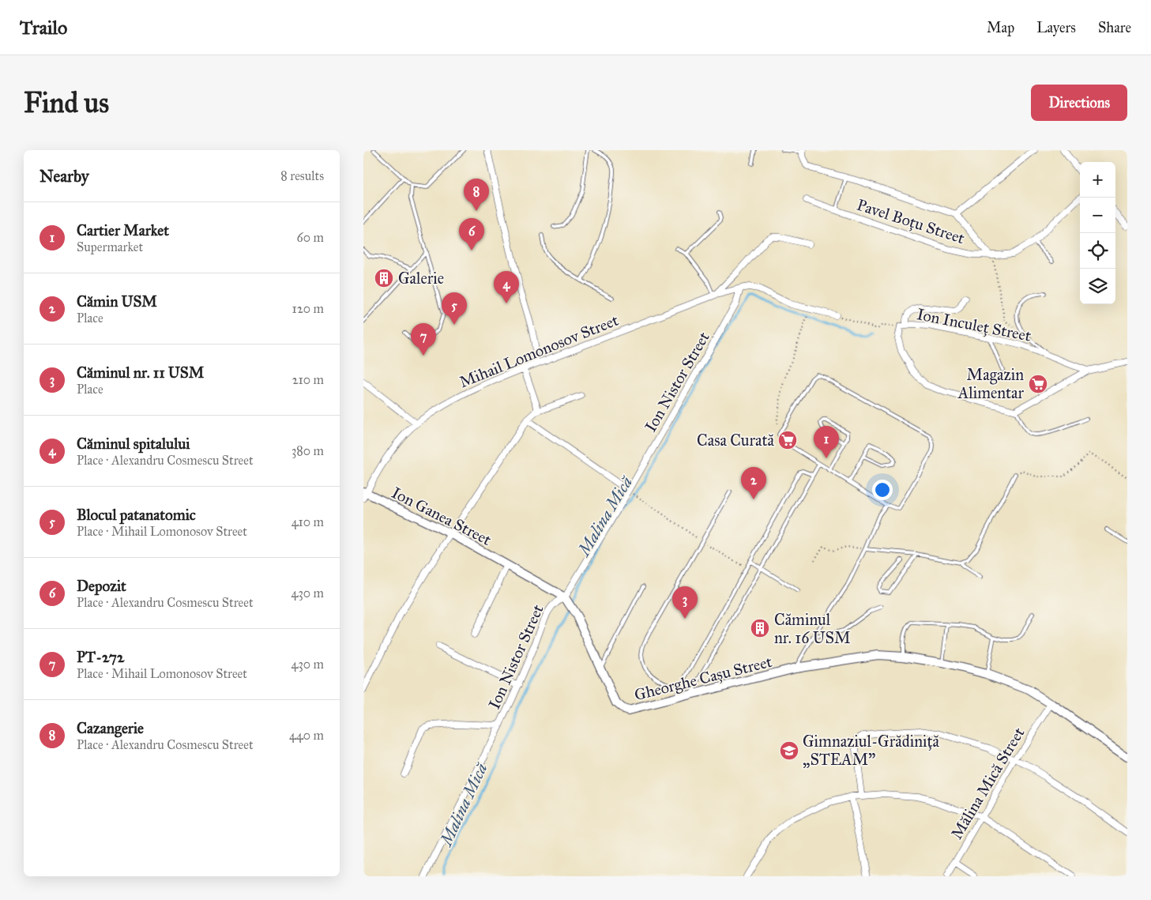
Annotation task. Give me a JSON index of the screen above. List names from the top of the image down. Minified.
{"streets":{"street":["Pavel Boțu Street","Ion Inculeț Street","Mihail Lomonosov Street","Ion Nistor Street","Ion Ganea Street","Gheorghe Cașu Street","Mălina Mică Street"]},"crossings":[["Mihail Lomonosov Street","Ion Nistor Street"],["Mihail Lomonosov Street","Ion Ganea Street"],["Ion Nistor Street","Ion Ganea Street"],["Ion Nistor Street","Gheorghe Cașu Street"],["Ion Ganea Street","Gheorghe Cașu Street"],["Gheorghe Cașu Street","Mălina Mică Street"]],"water":["Malina Mică"],"places":{"building":["Galerie","Căminul nr. 16 USM"],"supermarket":["Magazin Alimentar","Casa Curată"],"school or university":["Gimnaziul-Grădiniță „STEAM”"]},"page":{"header":"Trailo","nav":["Map","Layers","Share"],"buttons":"Directions","title":"Find us","heading":["Nearby","8 results"],"map_buttons":["+","−"],"pins":["8","6","4","5","7","1","2","3"],"list":[{"mark":"1","name":"Cartier Market","note":"Supermarket","value":"60 m"},{"mark":"2","name":"Cămin USM","note":"Place","value":"120 m"},{"mark":"3","name":"Căminul nr. 11 USM","note":"Place","value":"210 m"},{"mark":"4","name":"Căminul spitalului","note":"Place · Alexandru Cosmescu Street","value":"380 m"},{"mark":"5","name":"Blocul patanatomic","note":"Place · Mihail Lomonosov Street","value":"410 m"},{"mark":"6","name":"Depozit","note":"Place · Alexandru Cosmescu Street","value":"430 m"},{"mark":"7","name":"PT-272","note":"Place · Mihail Lomonosov Street","value":"430 m"},{"mark":"8","name":"Cazangerie","note":"Place · Alexandru Cosmescu Street","value":"440 m"}]}}
